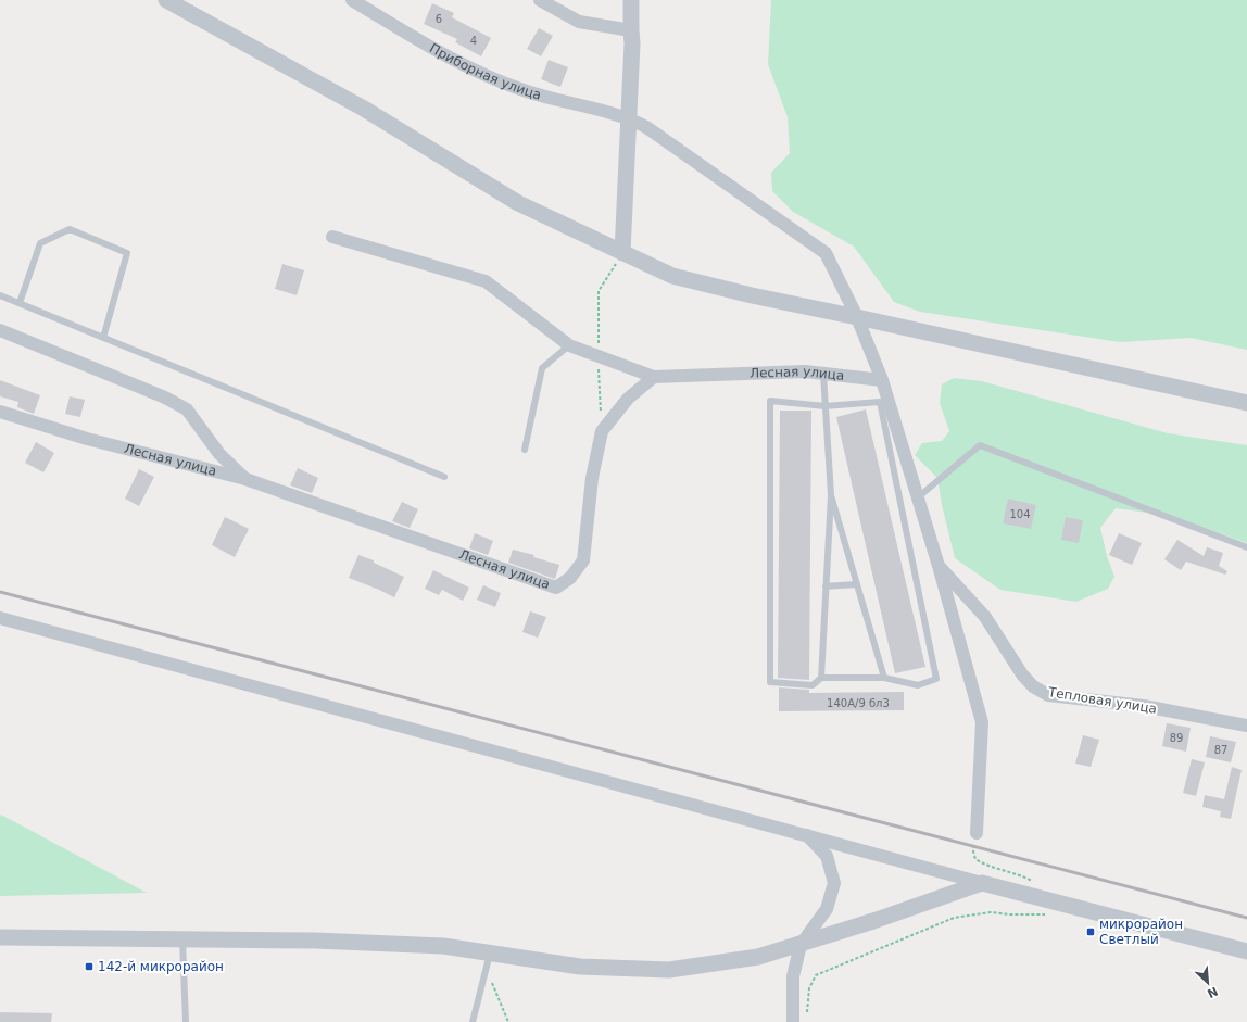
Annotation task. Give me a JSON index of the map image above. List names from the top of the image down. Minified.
{"streets":{"street":["Приборная улица","Лесная улица","Тепловая улица"]},"crossings":[["Приборная улица","Лесная улица"],["Приборная улица","Тепловая улица"]],"places":{"transit":["микрорайон Светлый","142-й микрорайон"]},"house_numbers":["6","4","104","140А/9 бл3","89","87"],"north":"bottom right"}
